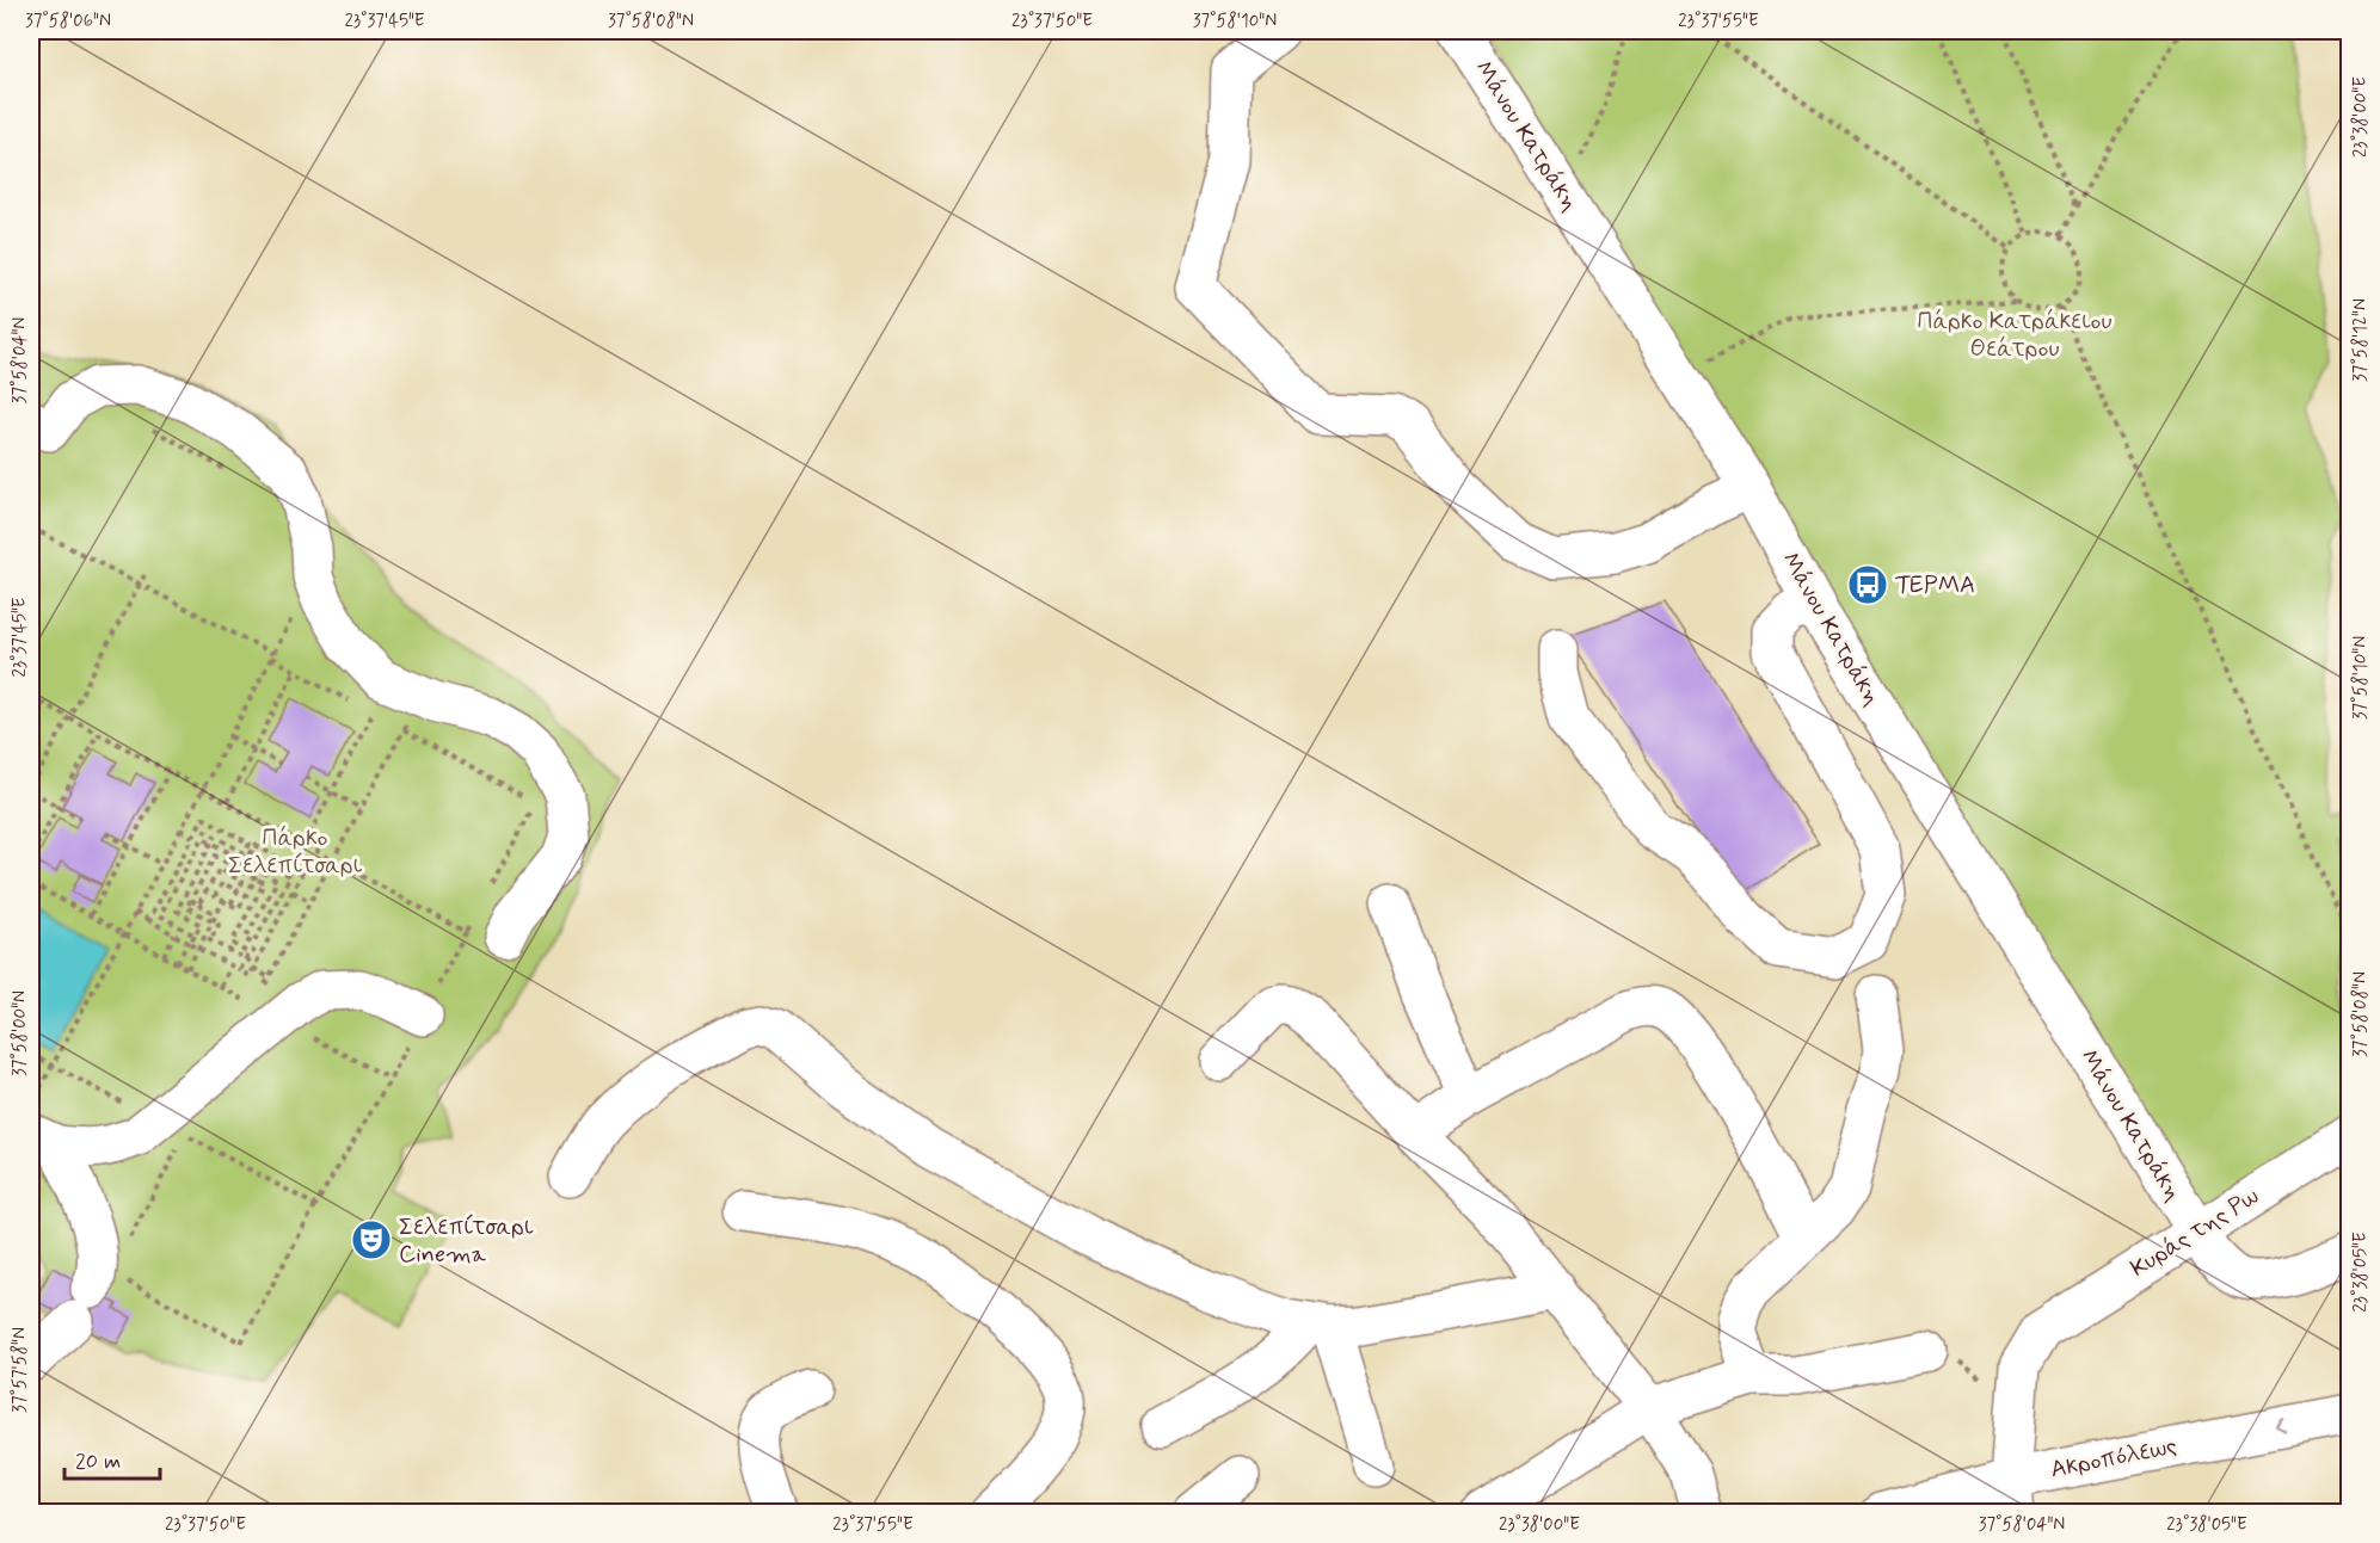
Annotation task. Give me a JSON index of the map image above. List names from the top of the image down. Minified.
{"streets":{"street":["Μάνου Κατράκη","Κυράς της Ρω","Ακροπόλεως"]},"crossings":[["Μάνου Κατράκη","Κυράς της Ρω"]],"one_way":["Ακροπόλεως"],"parks":["Πάρκο Κατράκειου Θεάτρου","Πάρκο Σελεπίτσαρι"],"places":{"bus stop":["ΤΕΡΜΑ"],"theatre":["Σελεπίτσαρι Cinema"]},"scale_bar":"20 m","coordinates":["37°58'06\"N","23°37'45\"E","37°58'08\"N","23°37'50\"E","37°58'10\"N","23°37'55\"E","23°38'00\"E","37°58'12\"N","37°58'04\"N","37°58'00\"N","23°38'05\"E","37°57'58\"N"]}
